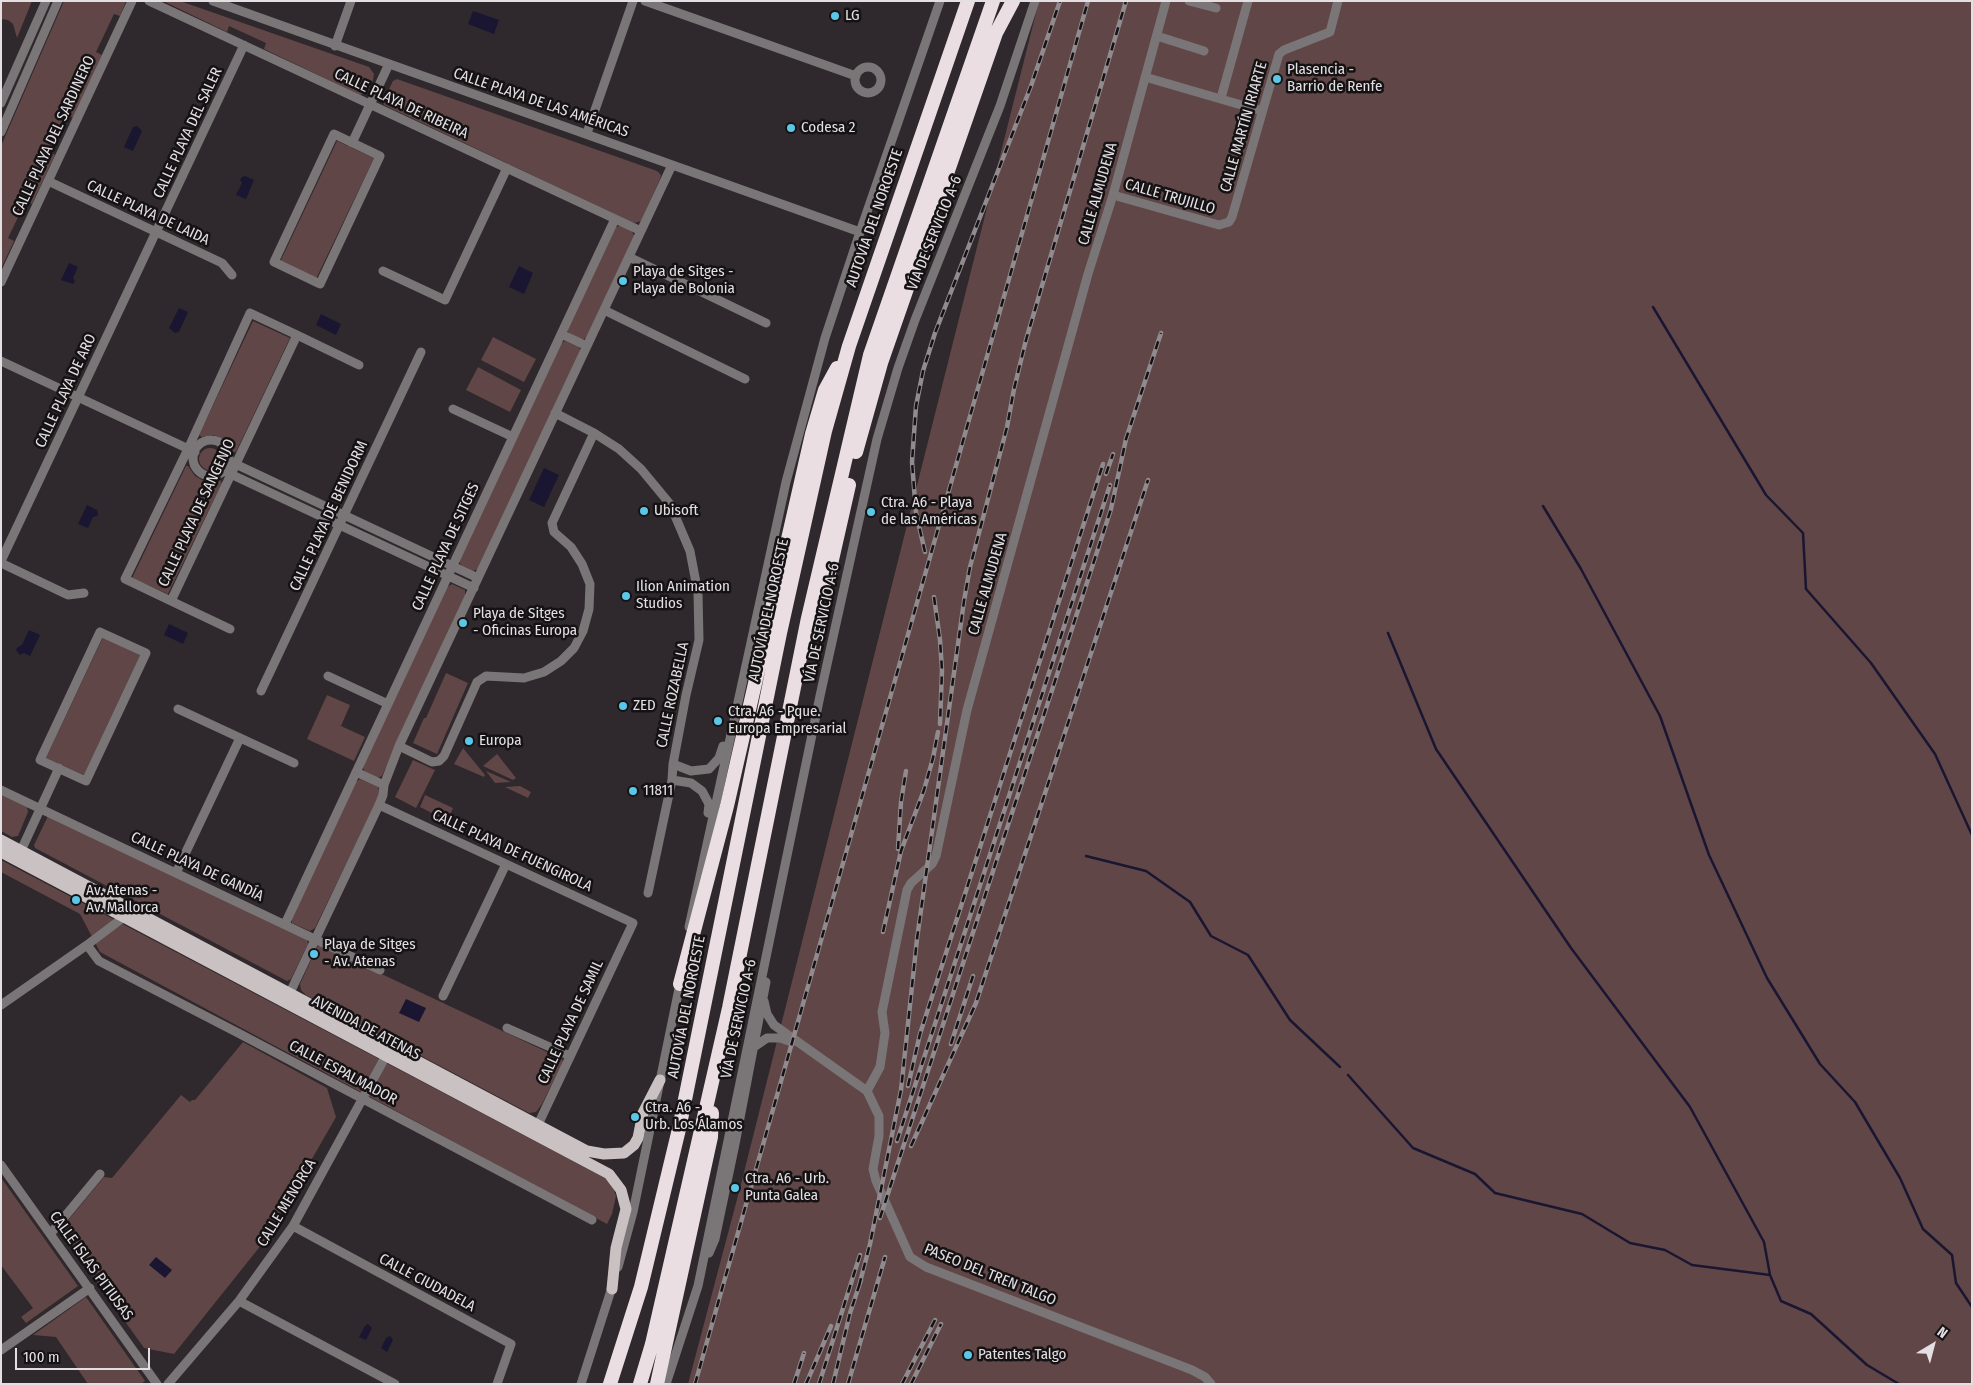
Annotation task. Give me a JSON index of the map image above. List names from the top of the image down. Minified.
{"streets":{"highway":["AUTOVÍA DEL NOROESTE"],"main road":["AVENIDA DE ATENAS"],"street":["CALLE PLAYA DE LAS AMÉRICAS","CALLE PLAYA DE RIBEIRA","CALLE MARTÍN IRIARTE","CALLE PLAYA DEL SALER","CALLE PLAYA DEL SARDINERO","CALLE ALMUDENA","CALLE TRUJILLO","CALLE PLAYA DE LAIDA","VÍA DE SERVICIO A-6","CALLE PLAYA DE ARO","CALLE PLAYA DE SANGENJO","CALLE PLAYA DE BENIDORM","CALLE PLAYA DE SITGES","CALLE ROZABELLA","CALLE PLAYA DE FUENGIROLA","CALLE PLAYA DE GANDÍA","CALLE PLAYA DE SAMIL","CALLE ESPALMADOR","CALLE MENORCA","CALLE ISLAS PITIUSAS","PASEO DEL TREN TALGO","CALLE CIUDADELA"]},"crossings":[["CALLE PLAYA DE RIBEIRA","CALLE PLAYA DEL SALER"],["CALLE PLAYA DE RIBEIRA","CALLE PLAYA DE SITGES"],["CALLE MARTÍN IRIARTE","CALLE TRUJILLO"],["CALLE PLAYA DEL SALER","CALLE PLAYA DE LAIDA"],["CALLE PLAYA DEL SALER","CALLE PLAYA DE ARO"],["CALLE PLAYA DEL SARDINERO","CALLE PLAYA DE LAIDA"],["CALLE ALMUDENA","CALLE TRUJILLO"],["CALLE ALMUDENA","PASEO DEL TREN TALGO"],["CALLE PLAYA DE LAIDA","CALLE PLAYA DE ARO"],["CALLE PLAYA DE SITGES","CALLE PLAYA DE GANDÍA"],["CALLE PLAYA DE FUENGIROLA","CALLE PLAYA DE SAMIL"],["CALLE PLAYA DE SAMIL","AVENIDA DE ATENAS"],["AVENIDA DE ATENAS","CALLE MENORCA"],["CALLE ESPALMADOR","CALLE MENORCA"],["CALLE MENORCA","CALLE CIUDADELA"]],"places":["LG","Plasencia - Barrio de Renfe","Codesa 2","Playa de Sitges - Playa de Bolonia","Ubisoft","Ctra. A6 - Playa de las Américas","Ilion Animation Studios","Playa de Sitges - Oficinas Europa","ZED","Ctra. A6 - Pque. Europa Empresarial","Europa","11811","Av. Atenas - Av. Mallorca","Playa de Sitges - Av. Atenas","Ctra. A6 - Urb. Los Álamos","Ctra. A6 - Urb. Punta Galea","Patentes Talgo"],"scale_bar":"100 m","north":"top right"}
